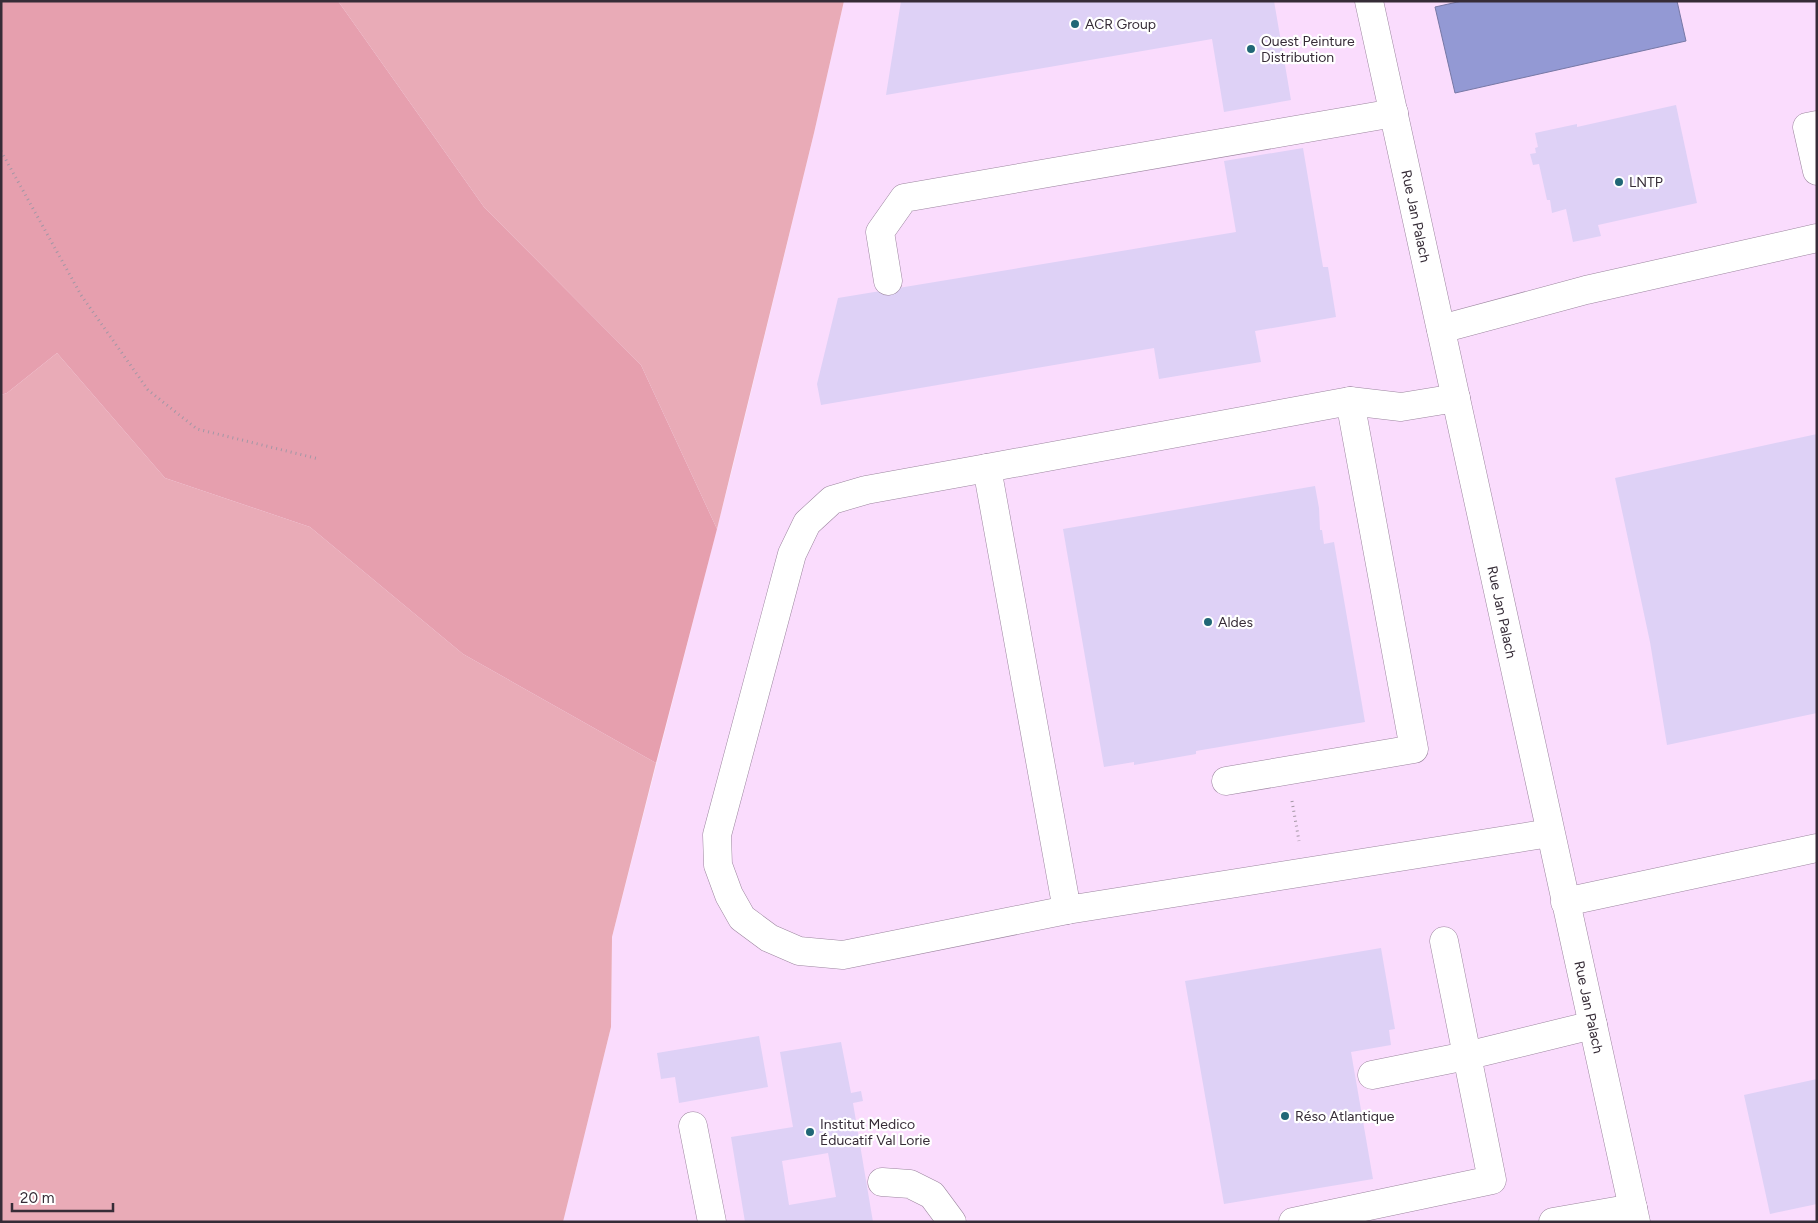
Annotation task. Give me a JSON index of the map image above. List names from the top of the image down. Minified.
{"streets":{"street":["Rue Jan Palach"]},"places":["ACR Group","Ouest Peinture Distribution","LNTP","Aldes","Réso Atlantique","Institut Medico Éducatif Val Lorie"],"scale_bar":"20 m"}
